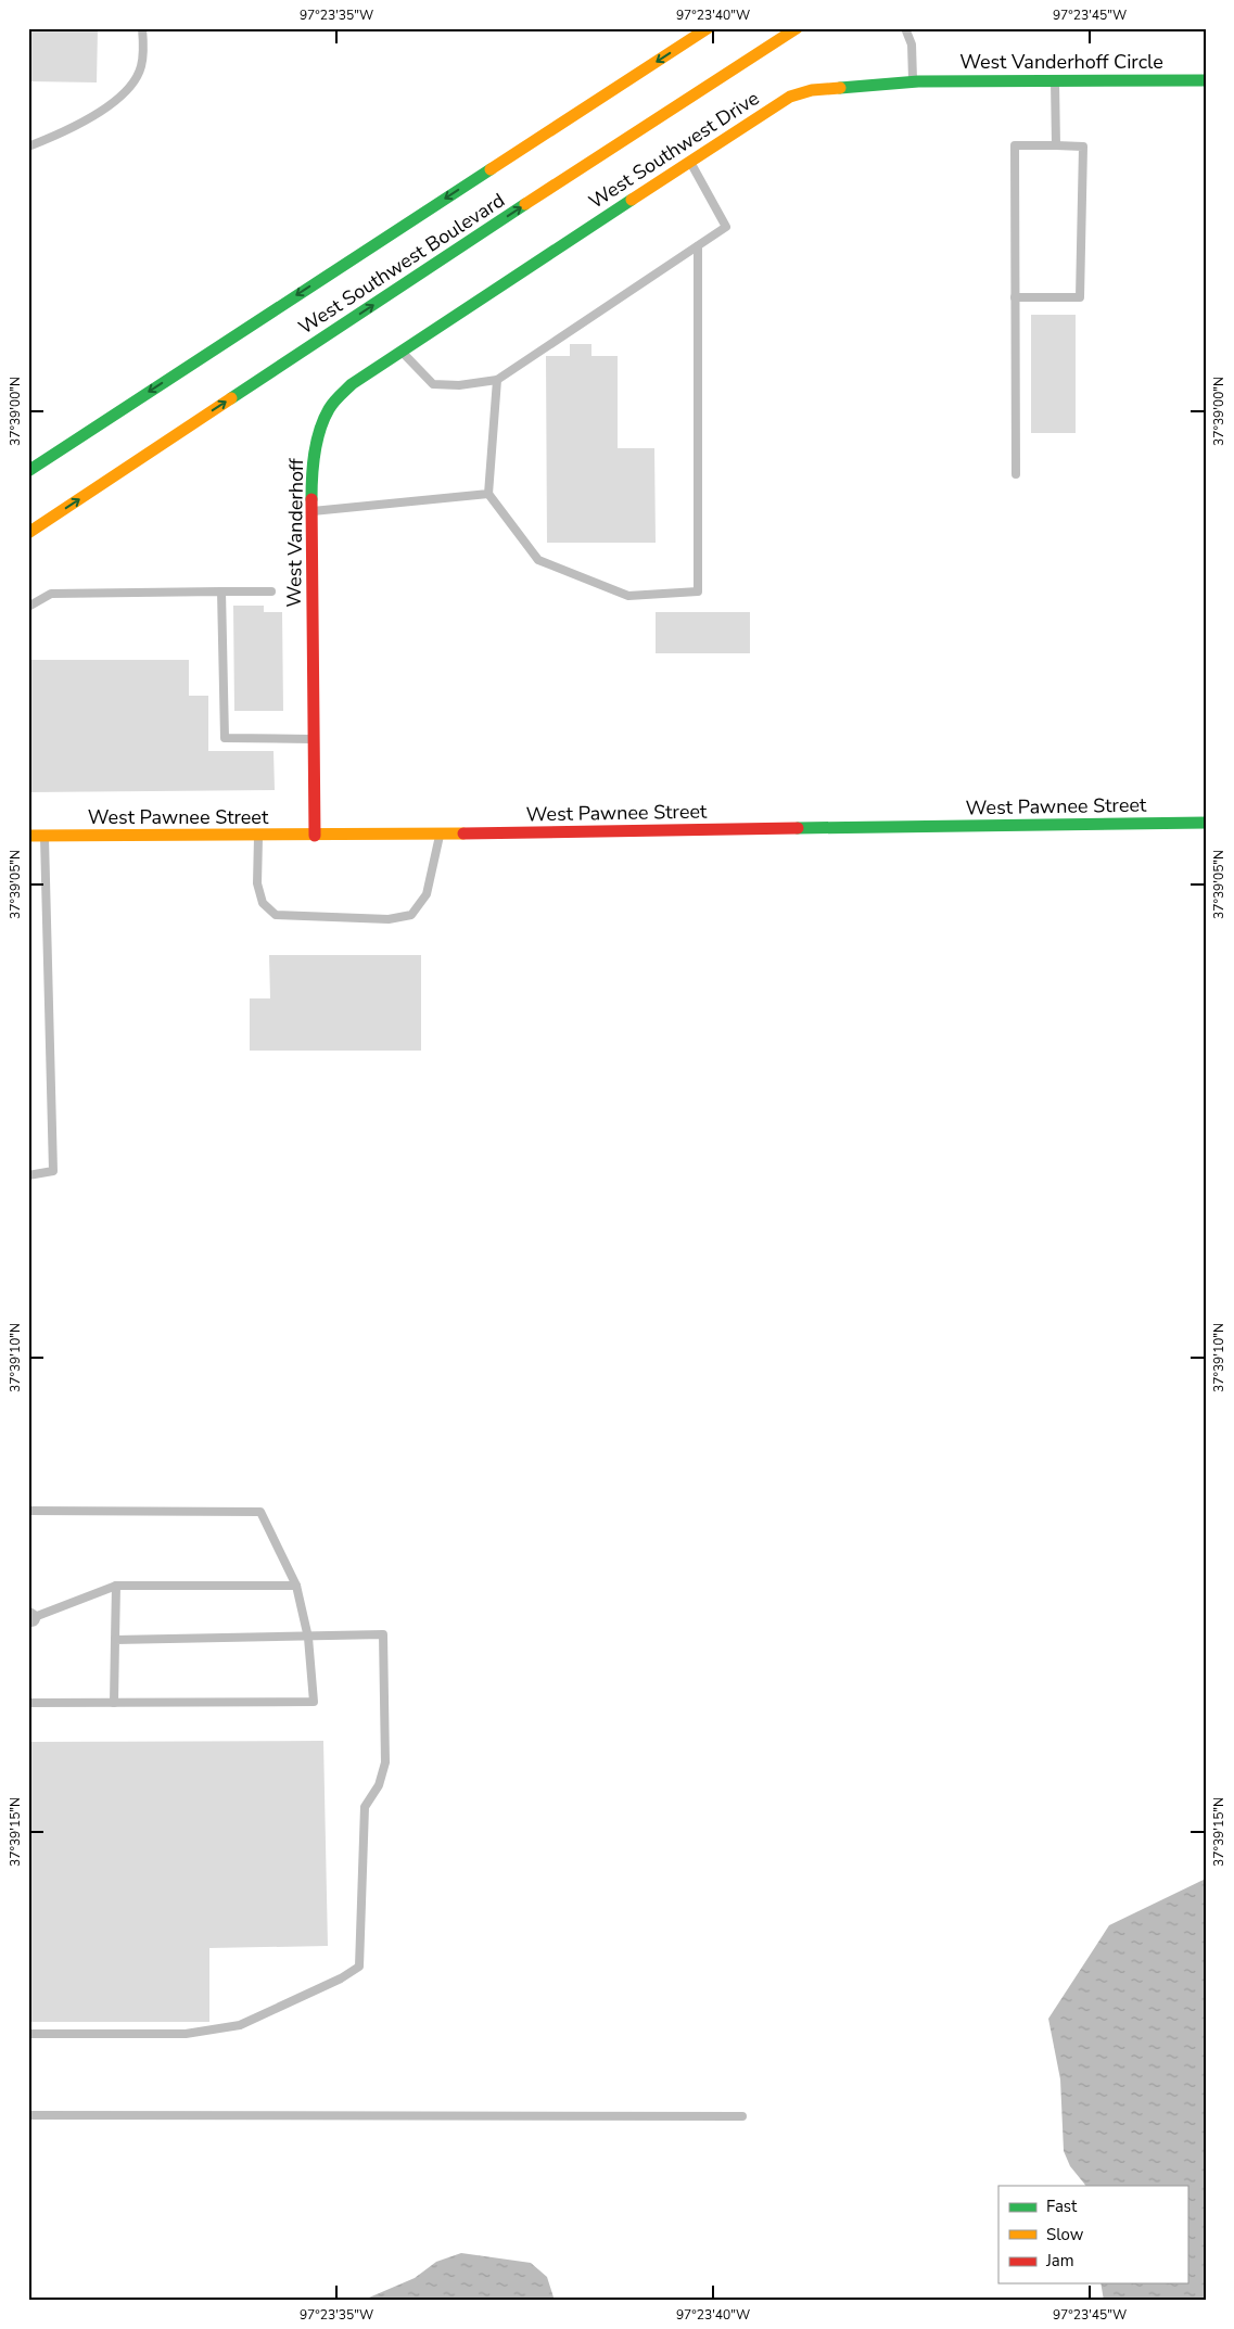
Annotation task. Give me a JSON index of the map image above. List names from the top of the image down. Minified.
{"streets":{"street":["West Vanderhoff Circle","West Southwest Drive","West Southwest Boulevard","West Vanderhoff","West Pawnee Street"]},"crossings":[["West Vanderhoff Circle","West Southwest Drive"],["West Southwest Drive","West Vanderhoff"],["West Vanderhoff","West Pawnee Street"]],"legend":["Fast","Slow","Jam"],"coordinates":["97°23'35\"W","97°23'40\"W","97°23'45\"W","37°39'00\"N","37°39'05\"N","37°39'10\"N","37°39'15\"N"]}
